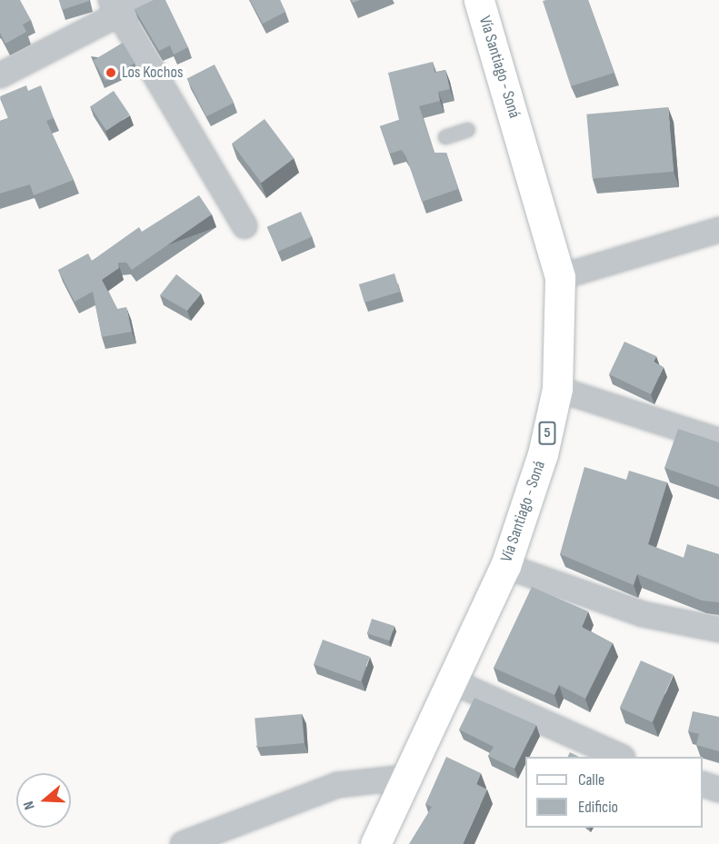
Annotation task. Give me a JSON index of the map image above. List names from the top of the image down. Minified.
{"streets":{"main road":["Vía Santiago - Soná","5"]},"places":["Los Kochos"],"legend":["Calle","Edificio"],"north":"left"}
